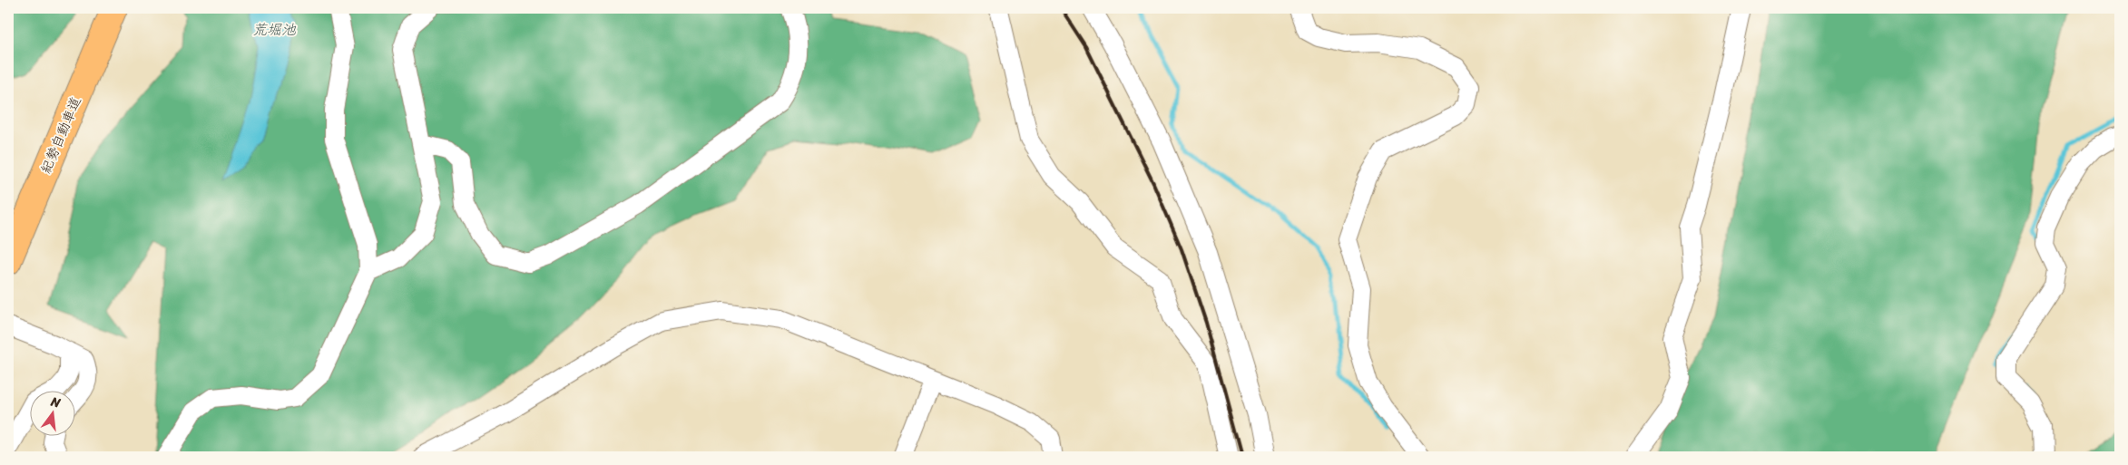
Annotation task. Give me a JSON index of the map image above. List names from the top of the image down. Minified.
{"streets":{"highway":["紀勢自動車道"]},"water":["荒堀池"],"north":"top"}
